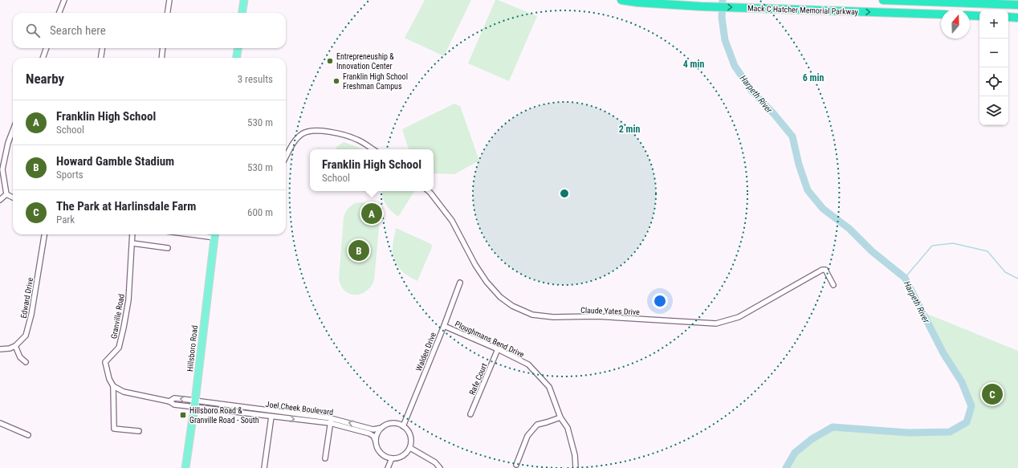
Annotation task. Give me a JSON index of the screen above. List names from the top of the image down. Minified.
{"streets":{"highway":["Mack C Hatcher Memorial Parkway"],"main road":["Hillsboro Road"],"street":["Edward Drive","Claude Yates Drive","Granville Road","Ploughmans Bend Drive","Walden Drive","Rafe Court","Joel Cheek Boulevard"]},"crossings":[["Ploughmans Bend Drive","Walden Drive"],["Ploughmans Bend Drive","Rafe Court"],["Hillsboro Road","Joel Cheek Boulevard"],["Walden Drive","Joel Cheek Boulevard"]],"one_way":["Mack C Hatcher Memorial Parkway"],"water":["Harpeth River"],"places":{"other":["Entrepreneuship & Innovation Center","Franklin High School Freshman Campus"],"transit":["Hillsboro Road & Granville Road - South"]},"north":"top","page":{"map_buttons":["+","−"],"search":"Search here","heading":["Nearby","3 results"],"list":[{"mark":"A","name":"Franklin High School","note":"School","value":"530 m"},{"mark":"B","name":"Howard Gamble Stadium","note":"Sports","value":"530 m"},{"mark":"C","name":"The Park at Harlinsdale Farm","note":"Park","value":"600 m"}],"popup":["Franklin High School","School"],"pins":["A","B","C"]},"rings":["4 min","6 min","2 min"]}
